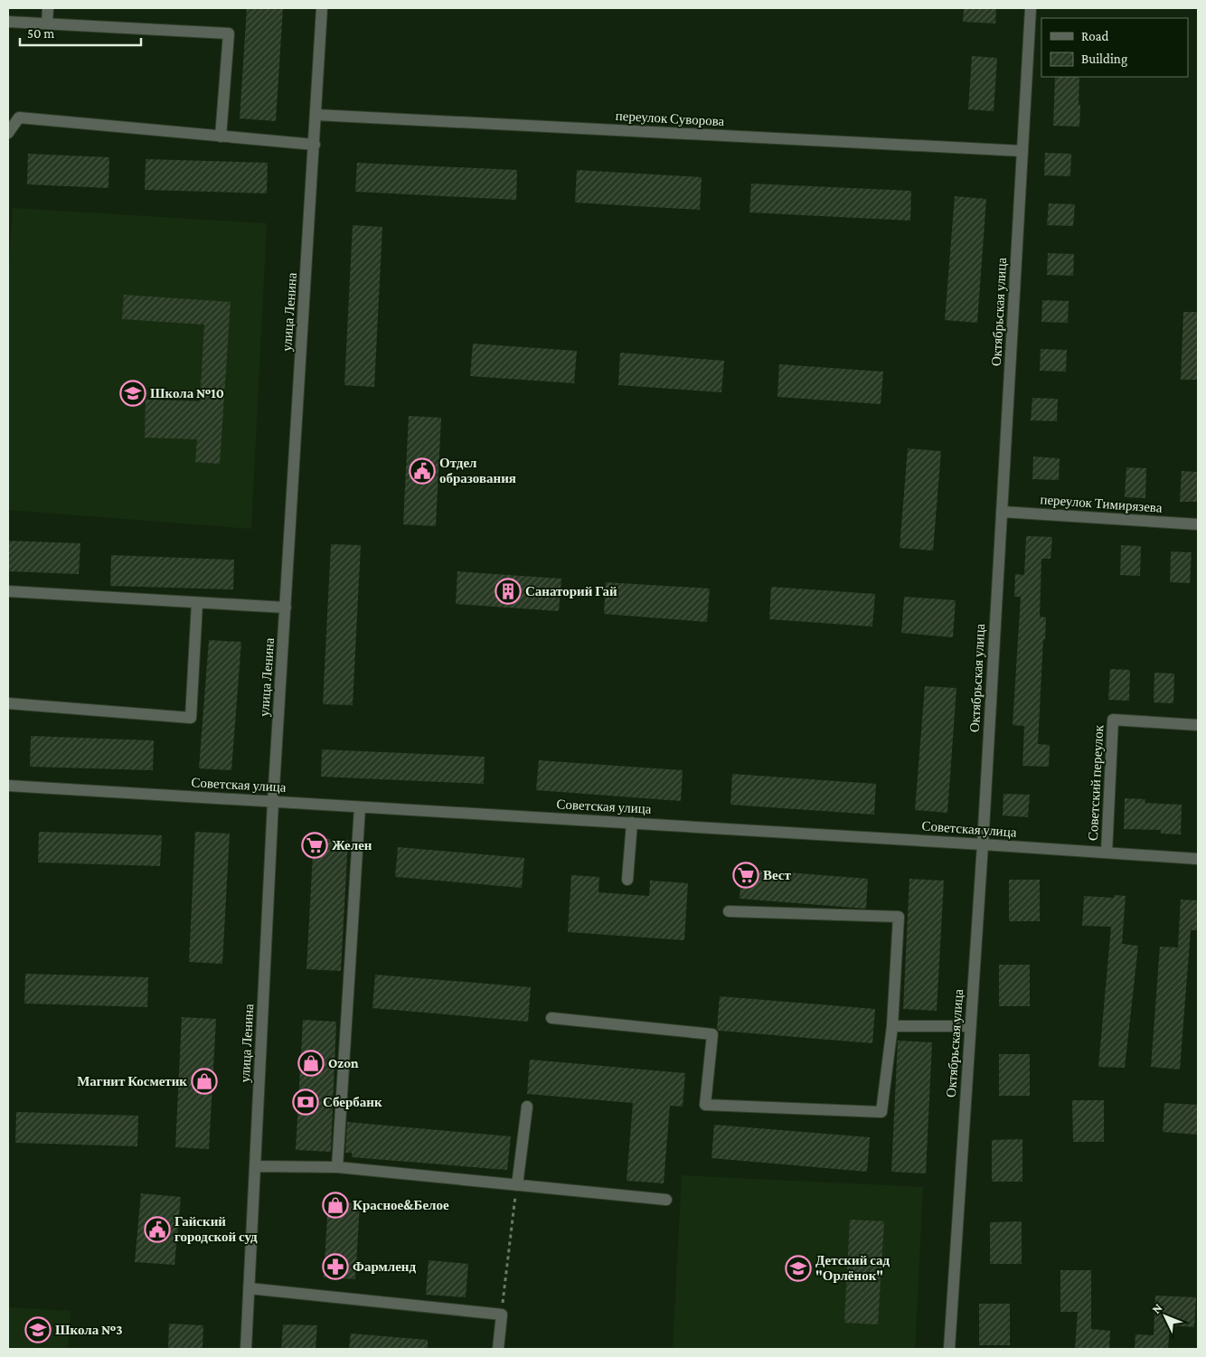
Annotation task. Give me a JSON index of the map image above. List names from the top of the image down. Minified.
{"streets":{"street":["переулок Суворова","улица Ленина","Октябрьская улица","переулок Тимирязева","Советский переулок","Советская улица"]},"crossings":[["переулок Суворова","улица Ленина"],["переулок Суворова","Октябрьская улица"],["улица Ленина","Советская улица"],["Октябрьская улица","переулок Тимирязева"],["Октябрьская улица","Советская улица"],["Советский переулок","Советская улица"]],"places":{"school or university":["Школа №10","Детский сад \"Орлёнок\"","Школа №3"],"public building":["Отдел образования","Гайский городской суд"],"building":["Санаторий Гай"],"supermarket":["Желен","Вест"],"shop":["Ozon","Магнит Косметик","Красное&Белое"],"bank":["Сбербанк"],"pharmacy":["Фармленд"]},"legend":["Road","Building"],"scale_bar":"50 m","north":"top left"}
